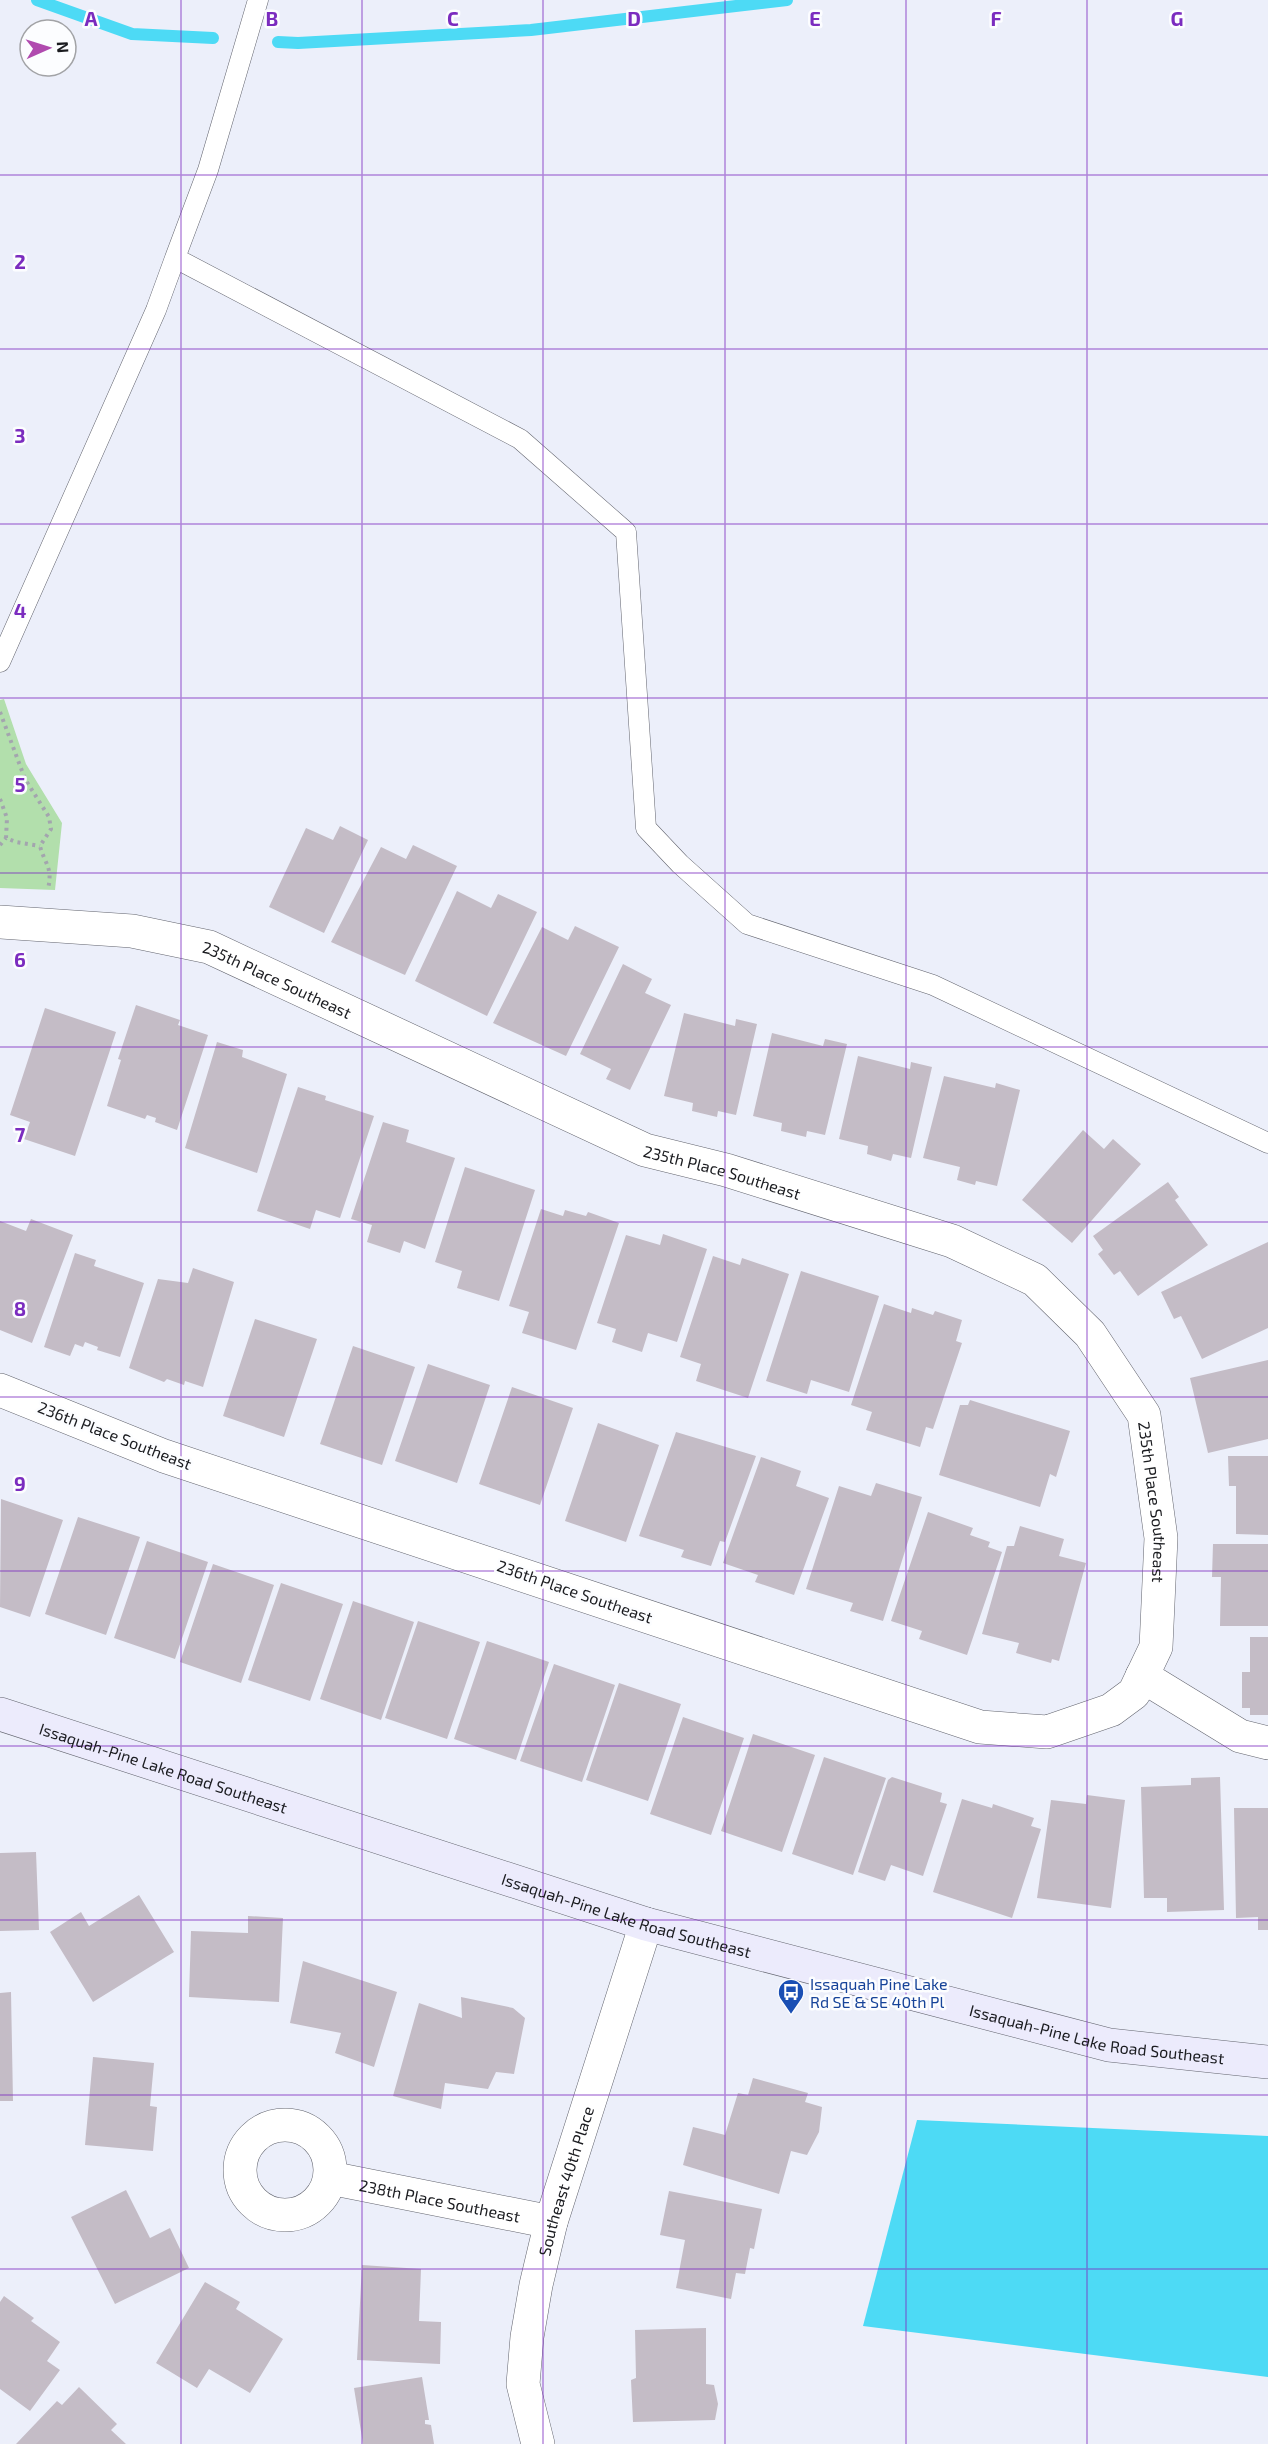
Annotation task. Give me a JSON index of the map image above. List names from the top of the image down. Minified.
{"streets":{"main road":["Issaquah-Pine Lake Road Southeast"],"street":["235th Place Southeast","236th Place Southeast","Southeast 40th Place","238th Place Southeast"]},"crossings":[["235th Place Southeast","236th Place Southeast"],["Issaquah-Pine Lake Road Southeast","Southeast 40th Place"],["Southeast 40th Place","238th Place Southeast"]],"places":{"bus stop":["Issaquah Pine Lake Rd SE & SE 40th Pl"]},"north":"right","grid":{"columns":["A","B","C","D","E","F","G"],"rows":["2","3","4","5","6","7","8","9"]}}
